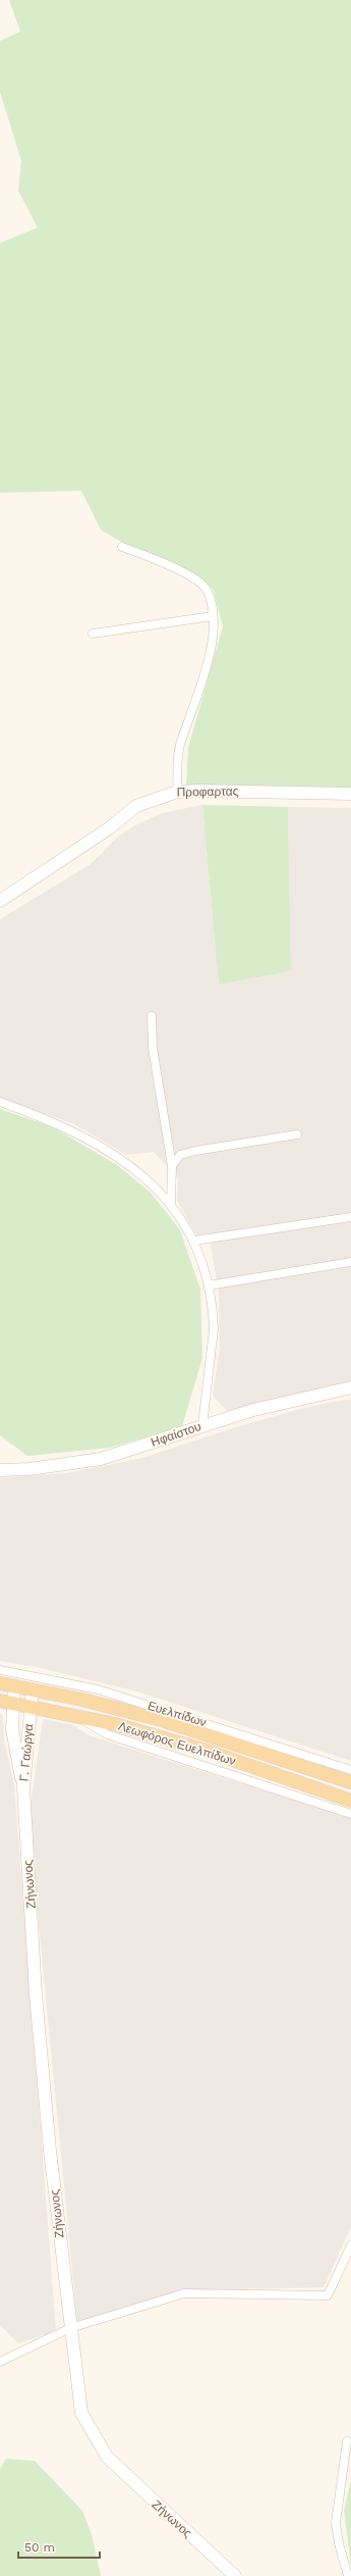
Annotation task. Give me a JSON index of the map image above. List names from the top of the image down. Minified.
{"streets":{"main road":["Λεωφόρος Ευελπίδων"],"street":["Προφαρτας","Ηφαίστου","Ευελπίδων","Γ. Γαώργα","Ζήνωνος"]},"crossings":[["Ευελπίδων","Λεωφόρος Ευελπίδων"],["Λεωφόρος Ευελπίδων","Γ. Γαώργα"],["Γ. Γαώργα","Ζήνωνος"]],"scale_bar":"50 m"}
